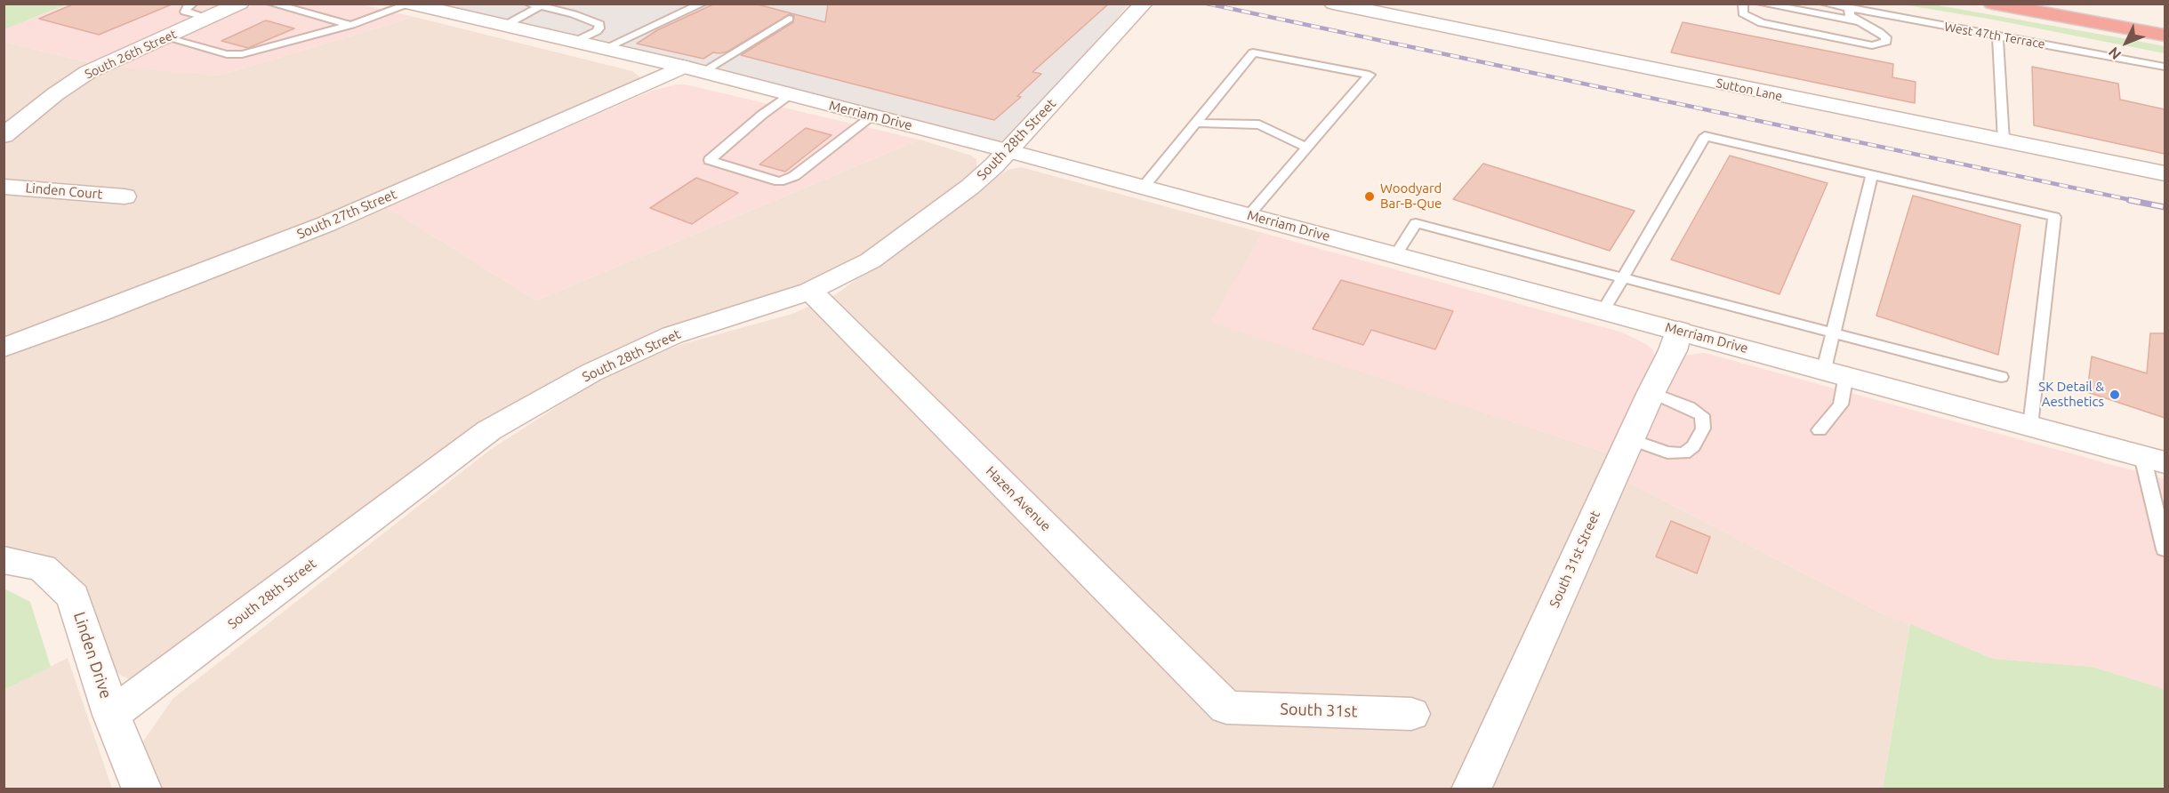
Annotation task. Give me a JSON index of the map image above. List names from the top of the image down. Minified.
{"streets":{"street":["South 26th Street","Sutton Lane","Merriam Drive","South 28th Street","Linden Court","South 27th Street","Hazen Avenue","South 31st Street","Linden Drive","South 31st"],"lane":["West 47th Terrace"]},"crossings":[["Merriam Drive","South 28th Street"],["Merriam Drive","South 27th Street"],["Merriam Drive","South 31st Street"],["South 28th Street","Hazen Avenue"],["South 28th Street","Linden Drive"],["Hazen Avenue","South 31st"]],"places":["Woodyard Bar-B-Que","SK Detail & Aesthetics"],"north":"bottom left"}
